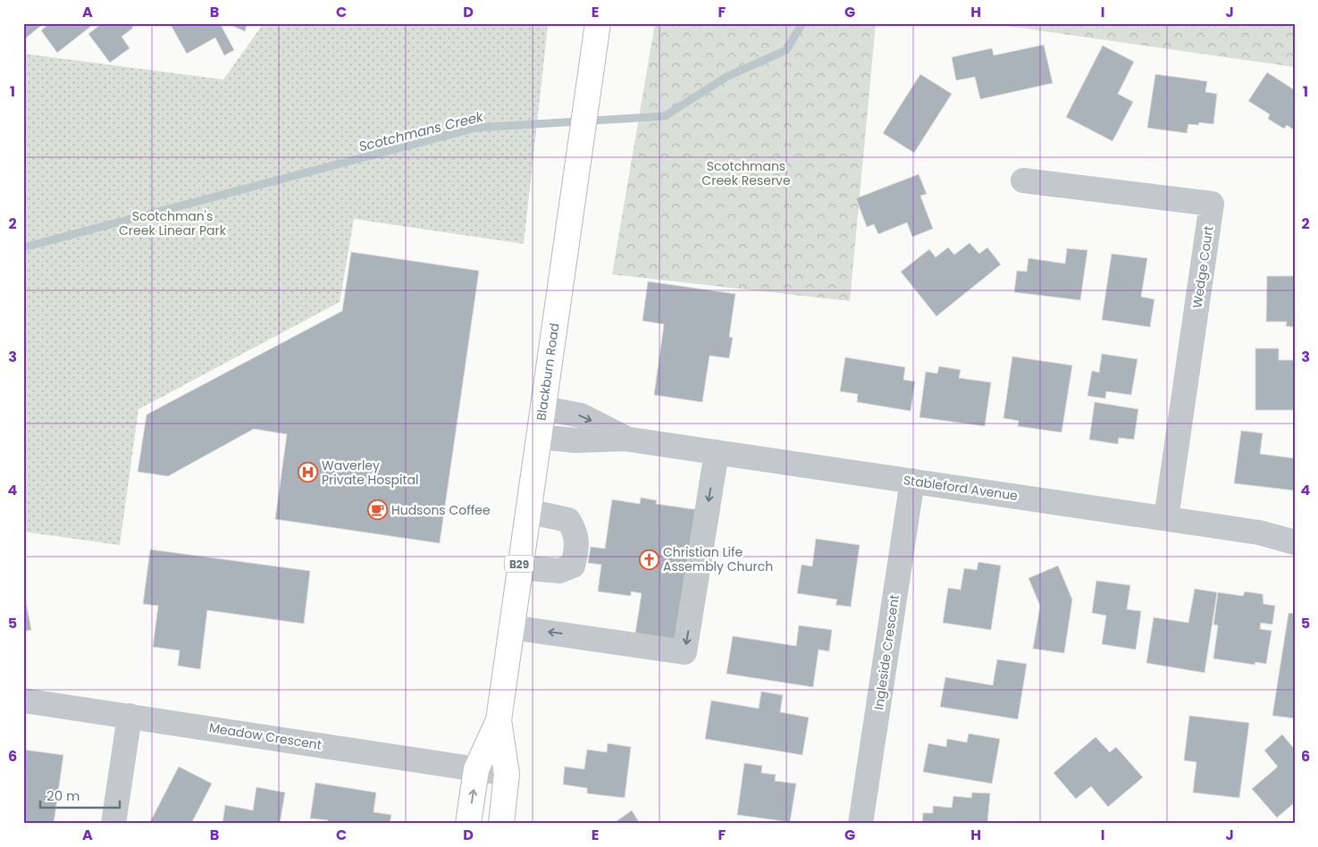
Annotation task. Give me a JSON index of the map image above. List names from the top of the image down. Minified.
{"streets":{"main road":["Blackburn Road","B29"],"street":["Wedge Court","Stableford Avenue","Ingleside Crescent","Meadow Crescent"]},"crossings":[["Wedge Court","Stableford Avenue"],["Blackburn Road","Stableford Avenue"],["Blackburn Road","Meadow Crescent"],["Stableford Avenue","Ingleside Crescent"]],"water":["Scotchmans Creek"],"parks":["Scotchmans Creek Reserve","Scotchman's Creek Linear Park"],"places":{"hospital":["Waverley Private Hospital"],"cafe":["Hudsons Coffee"],"church":["Christian Life Assembly Church"]},"scale_bar":"20 m","grid":{"columns":["A","B","C","D","E","F","G","H","I","J"],"rows":["1","2","3","4","5","6"]}}
